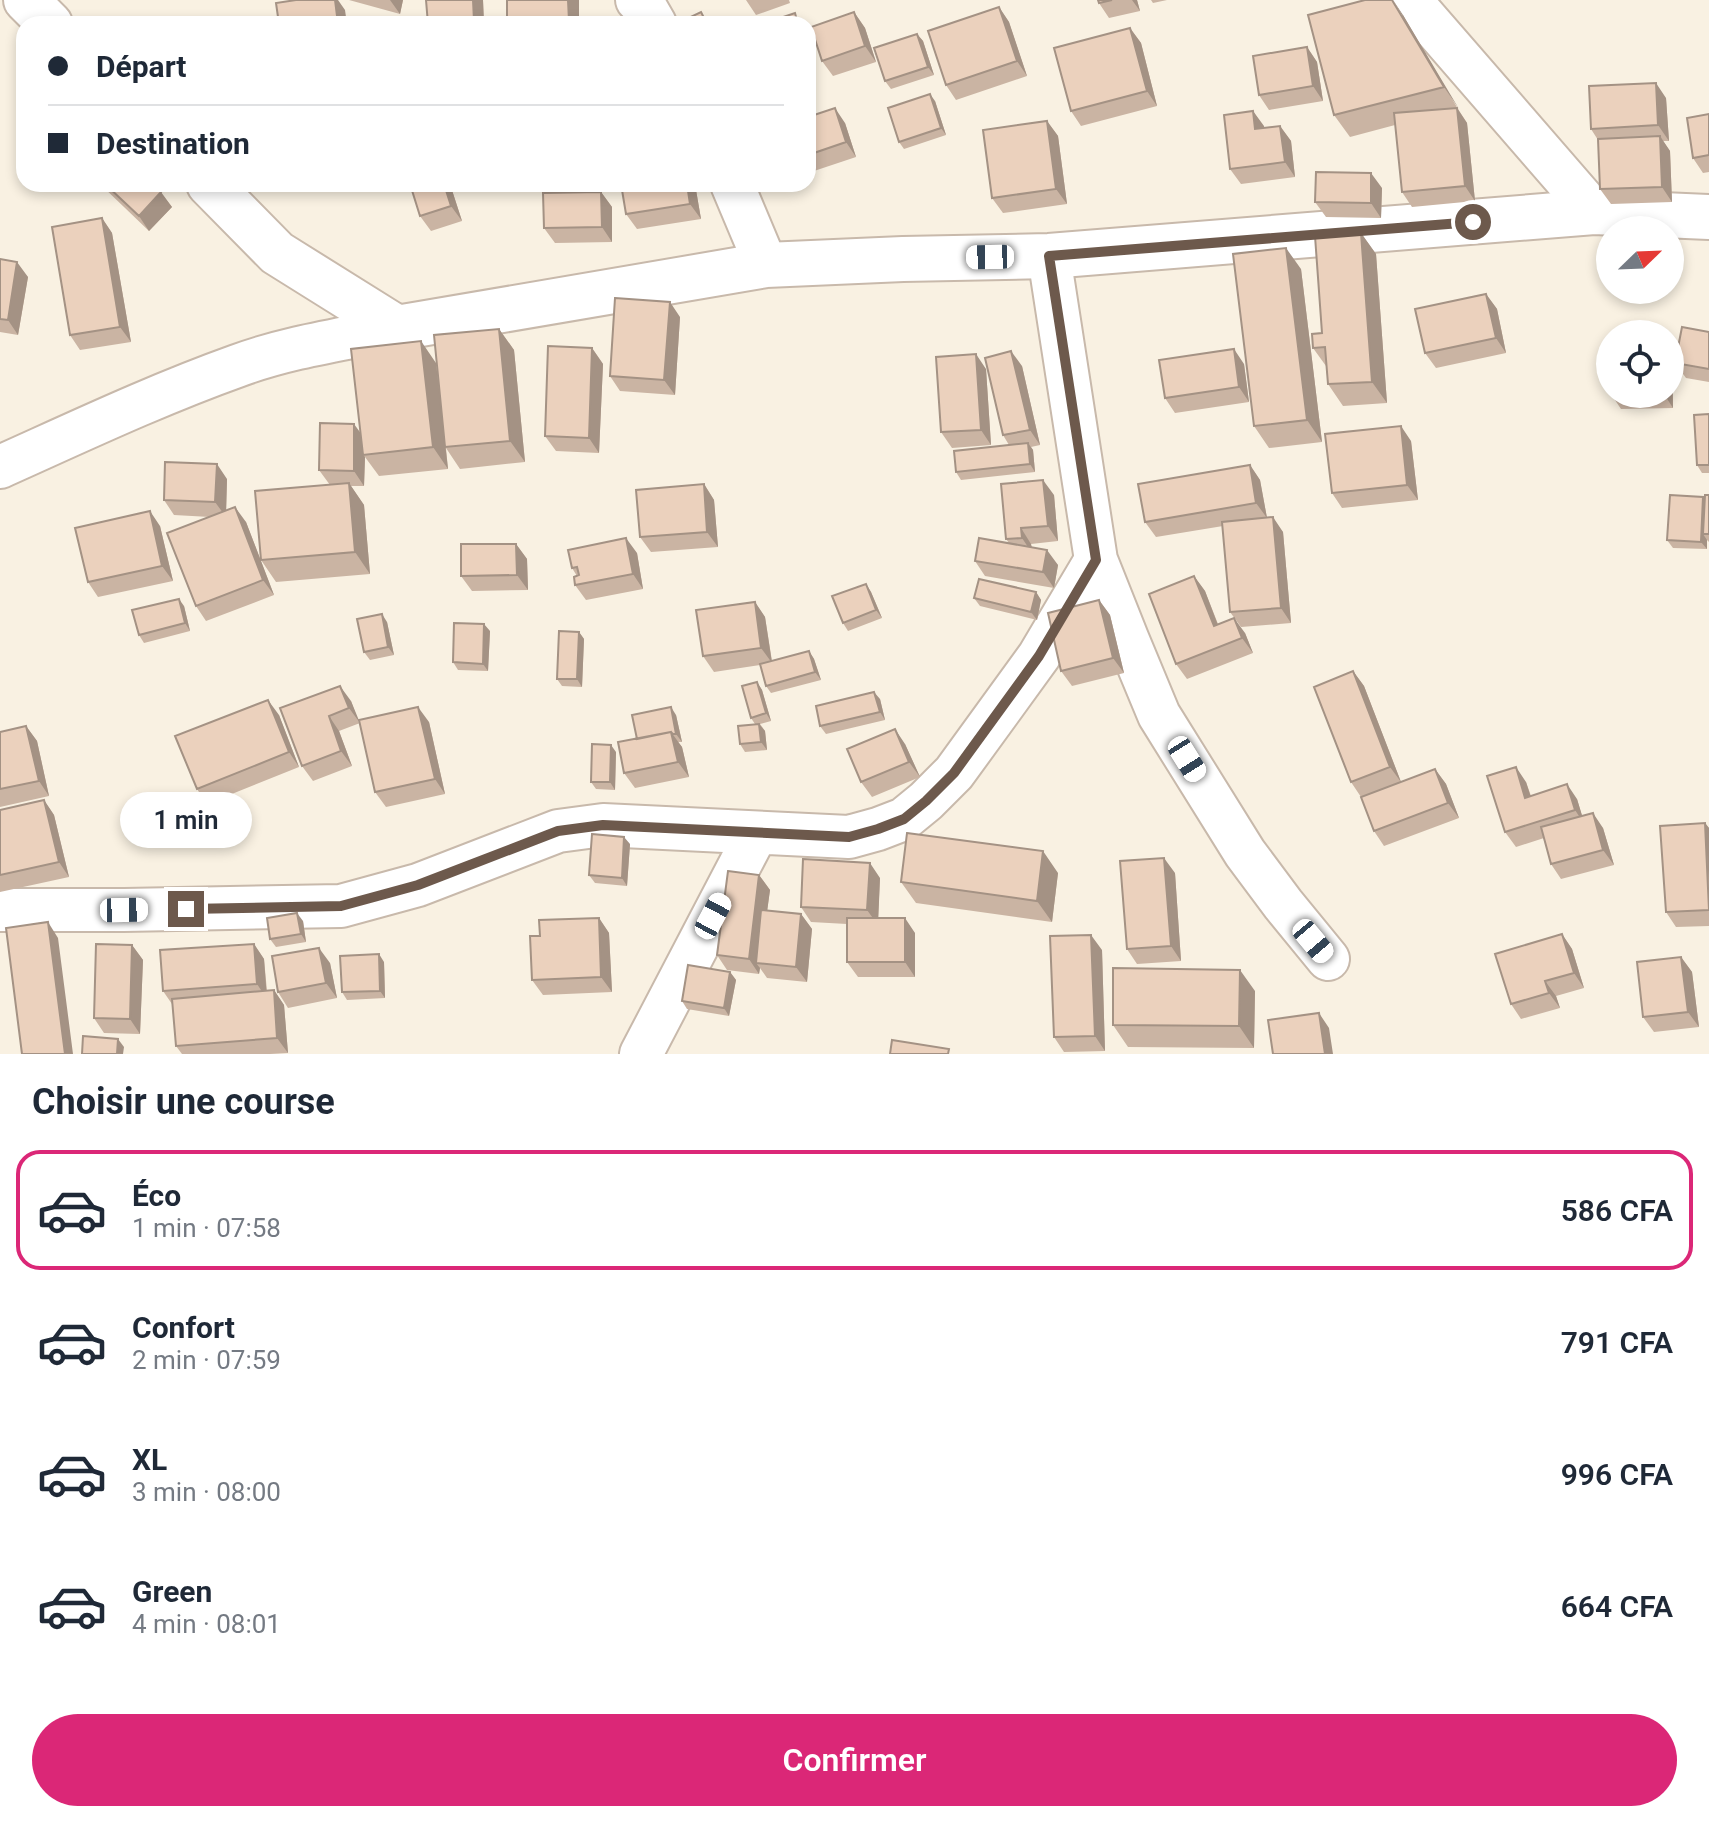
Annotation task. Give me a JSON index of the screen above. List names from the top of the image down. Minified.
{"north":"top right","page":{"banner":["Départ","Destination"],"bubble":"1 min","heading":"Choisir une course","list":[{"name":"Éco","note":"1 min · 07:58","value":"586 CFA"},{"name":"Confort","note":"2 min · 07:59","value":"791 CFA"},{"name":"XL","note":"3 min · 08:00","value":"996 CFA"},{"name":"Green","note":"4 min · 08:01","value":"664 CFA"}],"buttons":"Confirmer"}}
